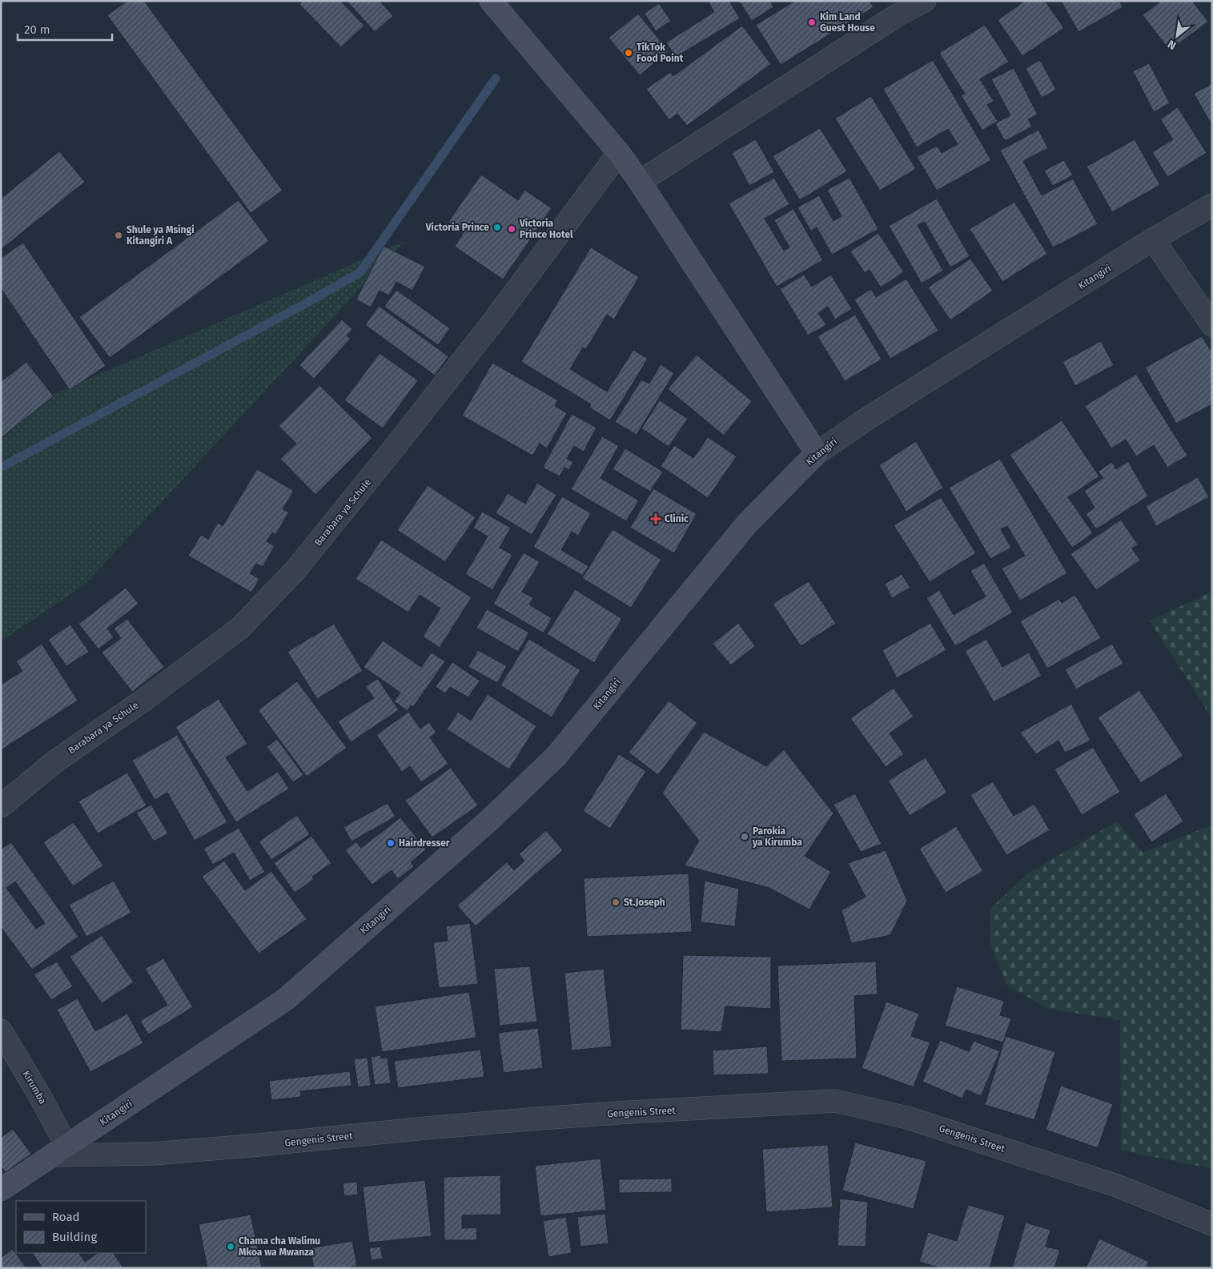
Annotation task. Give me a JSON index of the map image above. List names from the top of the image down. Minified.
{"streets":{"main road":["Kitangiri"],"street":["Barabara ya Schule","Kirumba","Gengenis Street"]},"crossings":[["Kitangiri","Kirumba"],["Kitangiri","Gengenis Street"],["Kirumba","Gengenis Street"]],"places":{"other":["Kim Land Guest House","TikTok Food Point","Victoria Prince","Victoria Prince Hotel","Shule ya Msingi Kitangiri A","Parokia ya Kirumba","Hairdresser","St.Joseph","Chama cha Walimu Mkoa wa Mwanza"],"health":["Clinic"]},"legend":["Road","Building"],"scale_bar":"20 m","north":"bottom left"}
